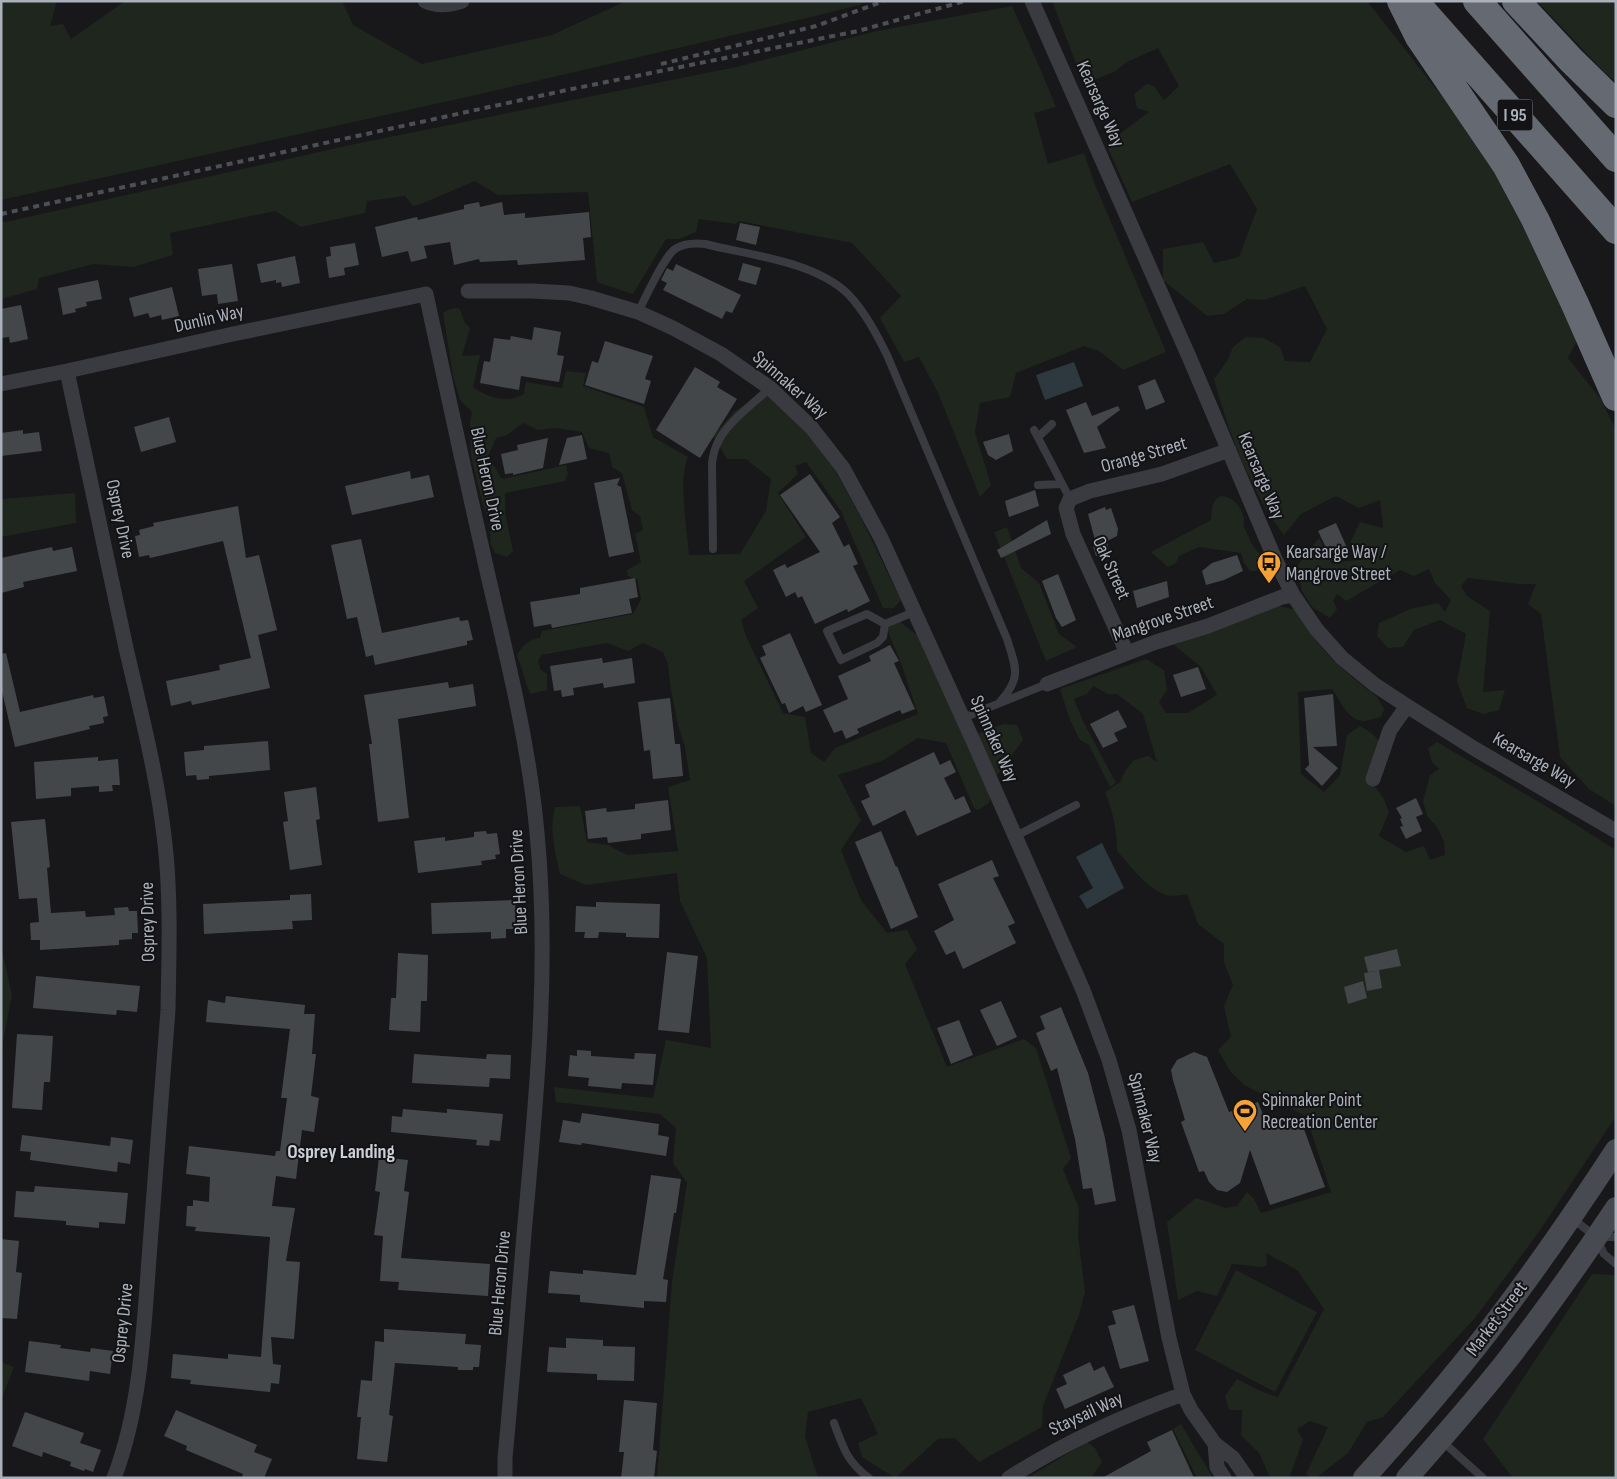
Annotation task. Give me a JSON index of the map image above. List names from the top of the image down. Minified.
{"streets":{"highway":["I 95"],"main road":["Market Street"],"street":["Kearsarge Way","Dunlin Way","Spinnaker Way","Orange Street","Blue Heron Drive","Osprey Drive","Oak Street","Mangrove Street","Staysail Way"]},"crossings":[["Kearsarge Way","Orange Street"],["Kearsarge Way","Mangrove Street"],["Dunlin Way","Blue Heron Drive"],["Dunlin Way","Osprey Drive"],["Spinnaker Way","Staysail Way"],["Orange Street","Oak Street"],["Oak Street","Mangrove Street"]],"districts":["Osprey Landing"],"places":{"bus stop":["Kearsarge Way / Mangrove Street"],"sports":["Spinnaker Point Recreation Center"]}}
